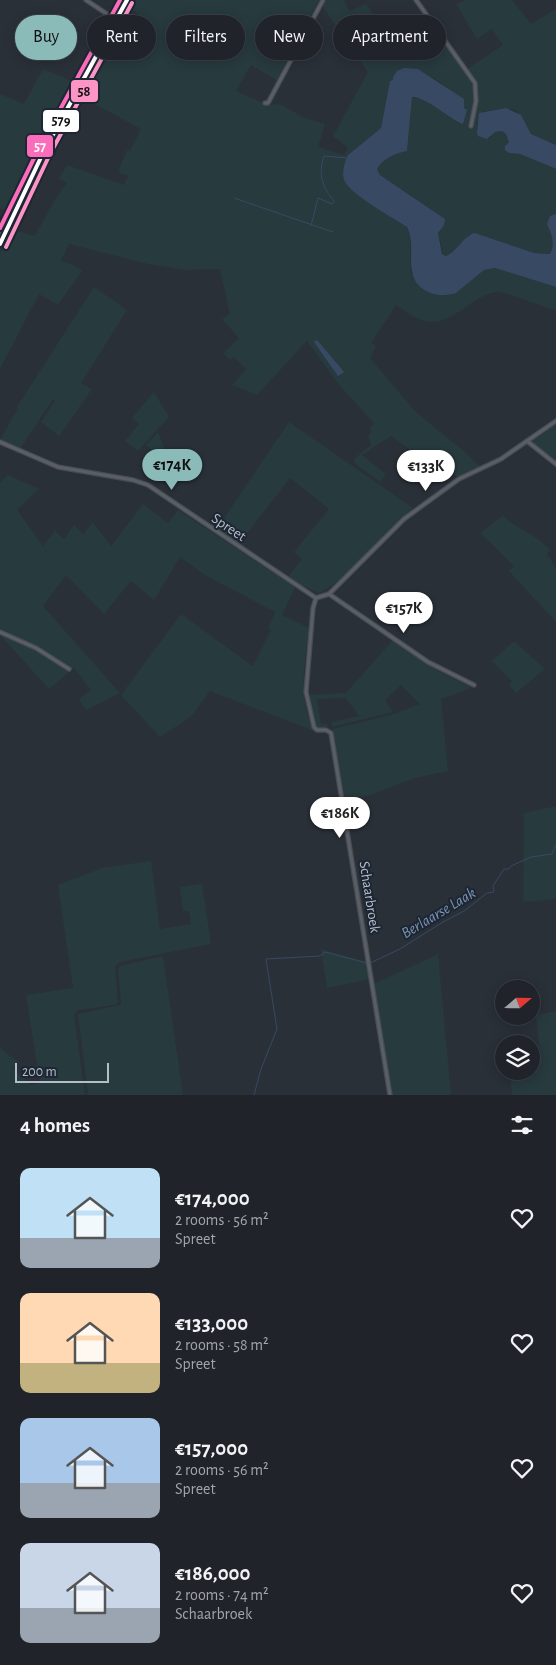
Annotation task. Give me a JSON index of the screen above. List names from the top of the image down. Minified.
{"streets":{"street":["Spreet","Schaarbroek"]},"crossings":[["Spreet","Schaarbroek"]],"water":["Berlaarse Laak"],"lines":["transit line 579","transit line 57","transit line 58"],"scale_bar":"200 m","north":"right","page":{"chip":["Buy","Rent","Filters","New","Apartment"],"price":["€174K","€133K","€157K","€186K"],"scale":"200 m","heading":"4 homes","list":[{"name":"€174,000","note":"2 rooms · 56 m² · Spreet"},{"name":"€133,000","note":"2 rooms · 58 m² · Spreet"},{"name":"€157,000","note":"2 rooms · 56 m² · Spreet"},{"name":"€186,000","note":"2 rooms · 74 m² · Schaarbroek"}]}}
